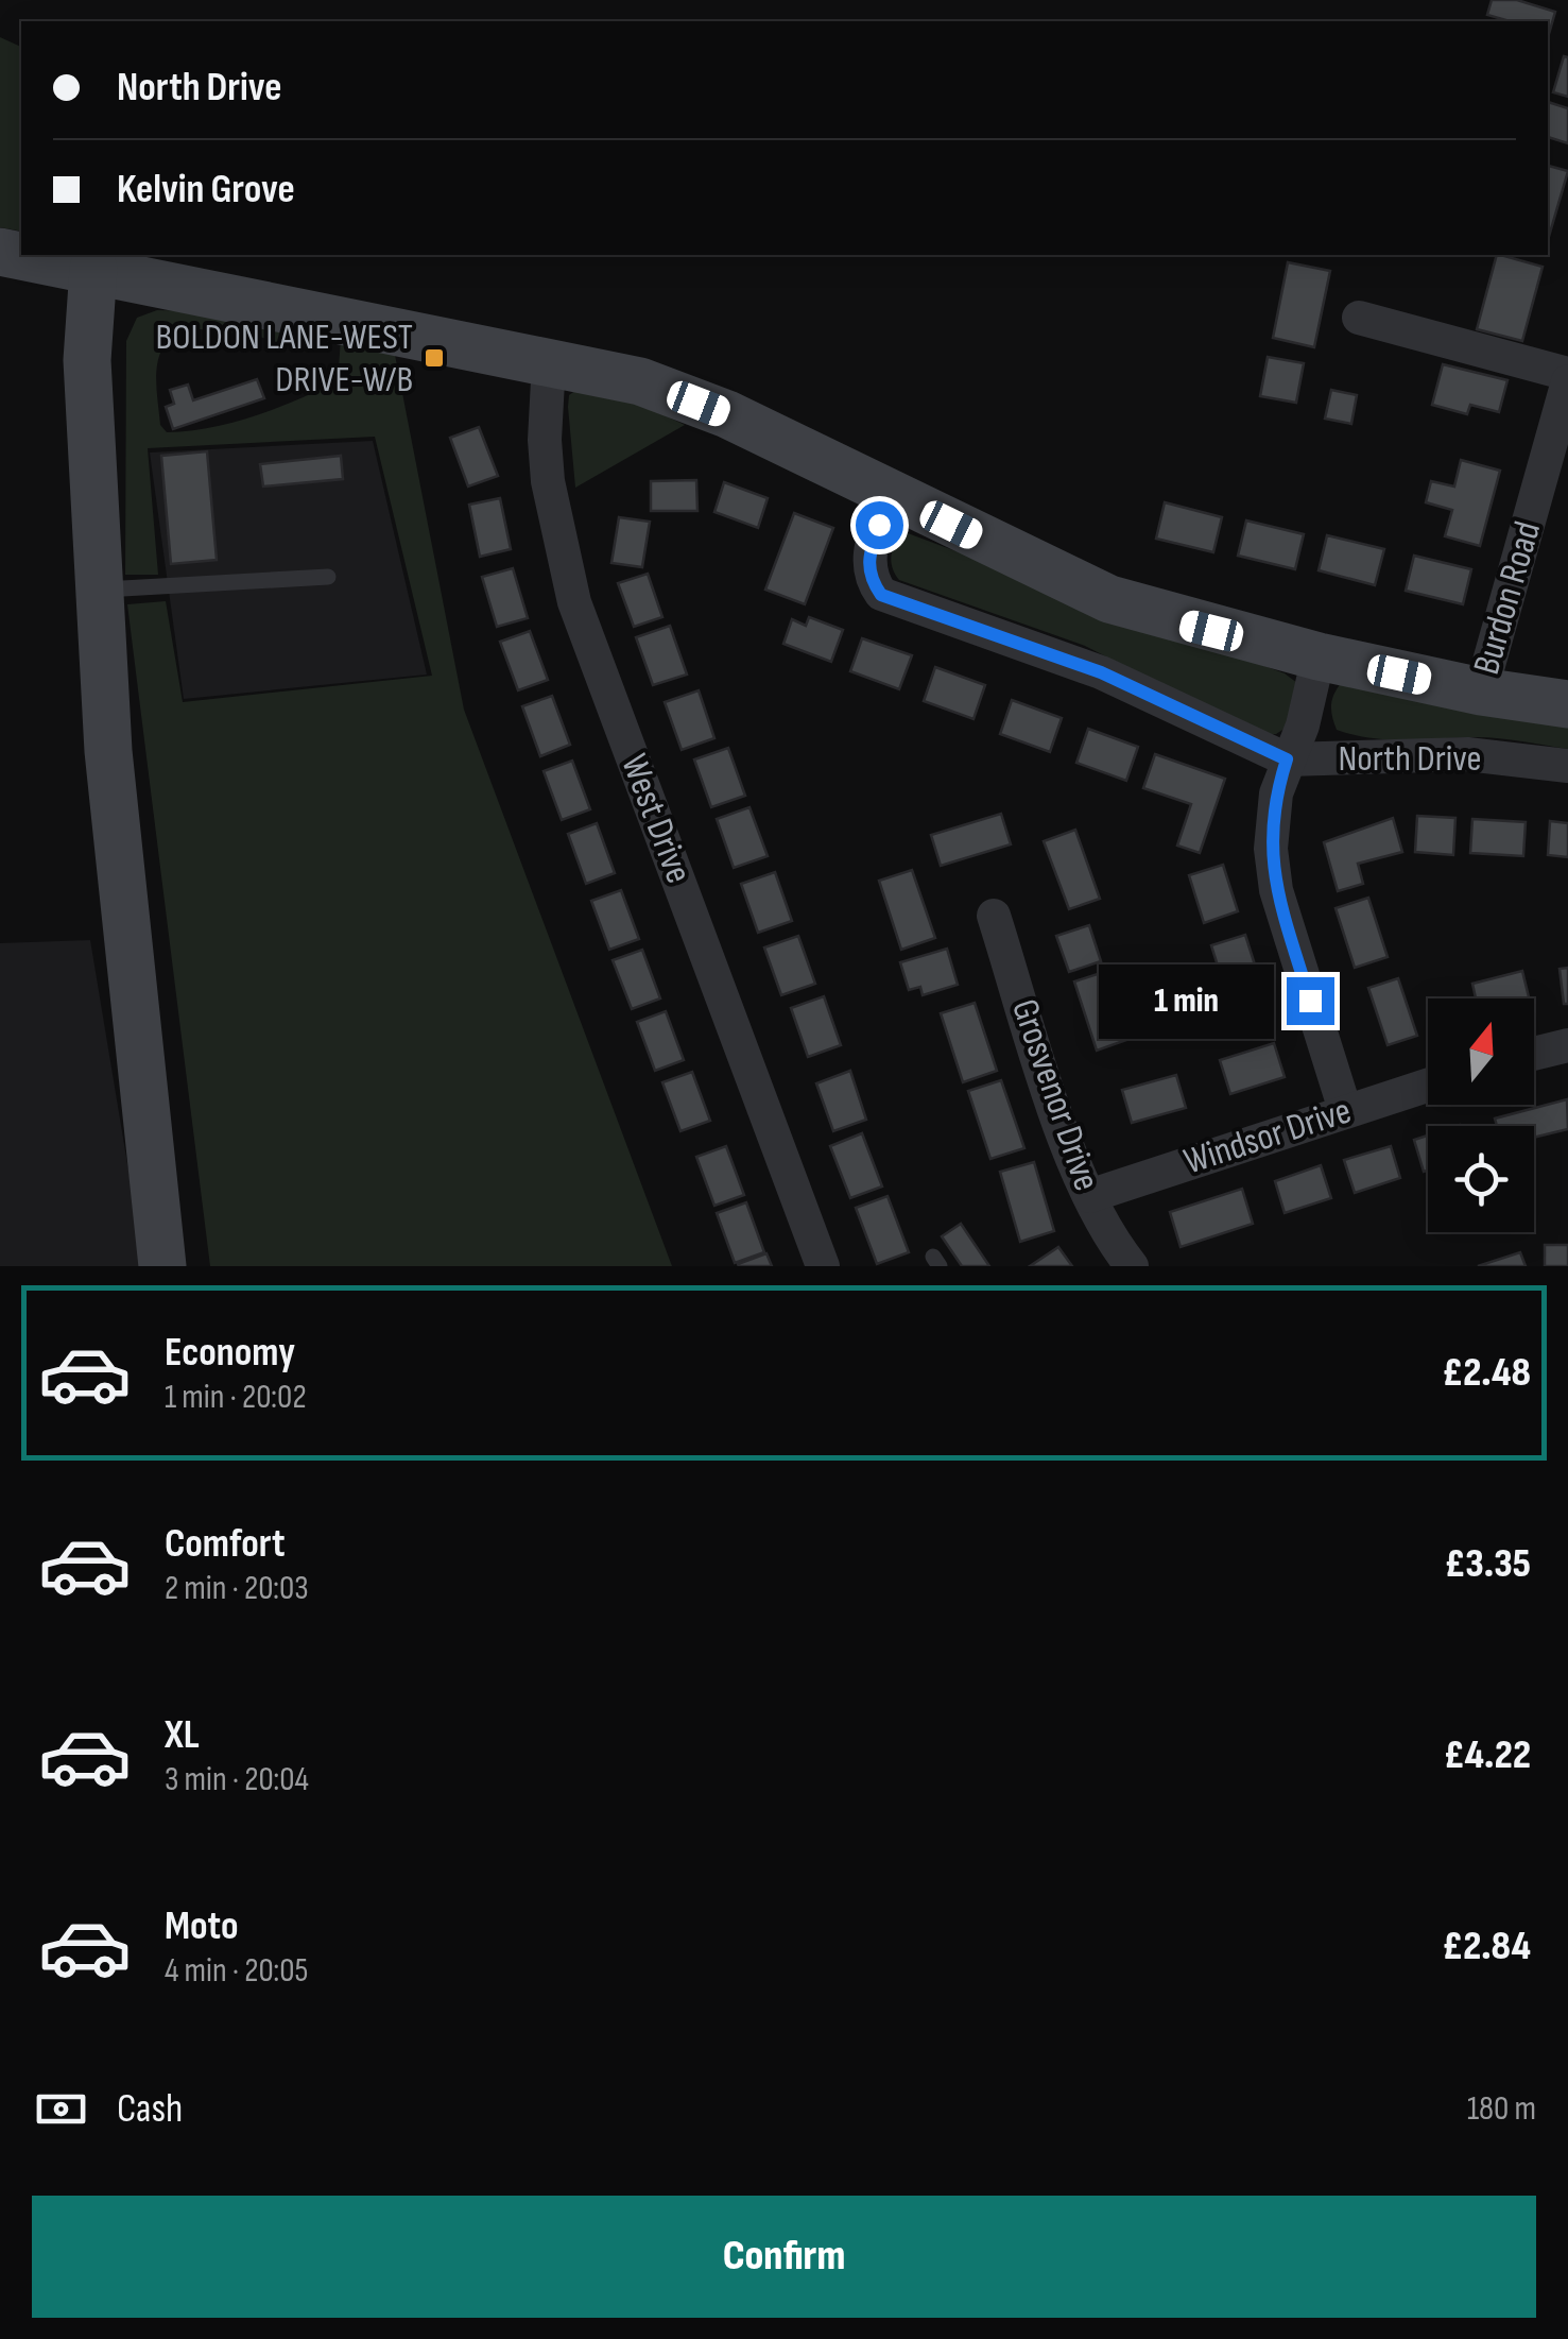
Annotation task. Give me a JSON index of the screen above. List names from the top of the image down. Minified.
{"streets":{"street":["Burdon Road","North Drive","West Drive","Grosvenor Drive","Windsor Drive"]},"crossings":[["Grosvenor Drive","Windsor Drive"]],"places":{"transit":["BOLDON LANE-WEST DRIVE-W/B"]},"north":"top","page":{"banner":["North Drive","Kelvin Grove"],"bubble":"1 min","list":[{"name":"Economy","note":"1 min · 20:02","value":"£2.48"},{"name":"Comfort","note":"2 min · 20:03","value":"£3.35"},{"name":"XL","note":"3 min · 20:04","value":"£4.22"},{"name":"Moto","note":"4 min · 20:05","value":"£2.84"}],"pay":["Cash","180 m"],"buttons":"Confirm"}}
